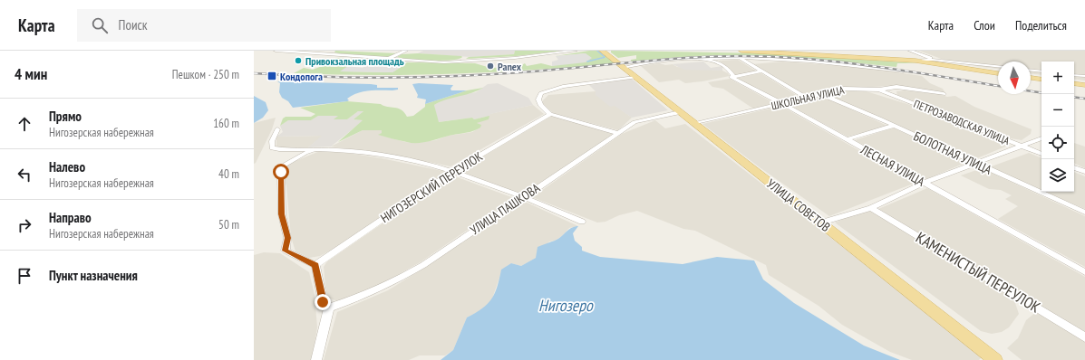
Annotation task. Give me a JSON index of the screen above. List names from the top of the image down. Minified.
{"streets":{"main road":["УЛИЦА СОВЕТОВ"],"street":["ШКОЛЬНАЯ УЛИЦА","ПЕТРОЗАВОДСКАЯ УЛИЦА","БОЛОТНАЯ УЛИЦА","ЛЕСНАЯ УЛИЦА","НИГОЗЕРСКИЙ ПЕРЕУЛОК","УЛИЦА ПАШКОВА","КАМЕНИСТЫЙ ПЕРЕУЛОК"]},"crossings":[["ШКОЛЬНАЯ УЛИЦА","ПЕТРОЗАВОДСКАЯ УЛИЦА"],["ШКОЛЬНАЯ УЛИЦА","БОЛОТНАЯ УЛИЦА"],["ШКОЛЬНАЯ УЛИЦА","ЛЕСНАЯ УЛИЦА"],["ШКОЛЬНАЯ УЛИЦА","УЛИЦА СОВЕТОВ"],["УЛИЦА СОВЕТОВ","УЛИЦА ПАШКОВА"]],"water":["Нигозеро"],"places":{"other":["Привокзальная площадь","Panex"],"transit":["Кондопога"]},"north":"bottom","page":{"header":"Карта","search":"Поиск","nav":["Карта","Слои","Поделиться"],"heading":["4 мин","Пешком · 250 m"],"map_buttons":["+","−"],"list":[["Прямо","Нигозерская набережная","160 m"],["Налево","Нигозерская набережная","40 m"],["Направо","Нигозерская набережная","50 m"],"Пункт назначения"]}}
